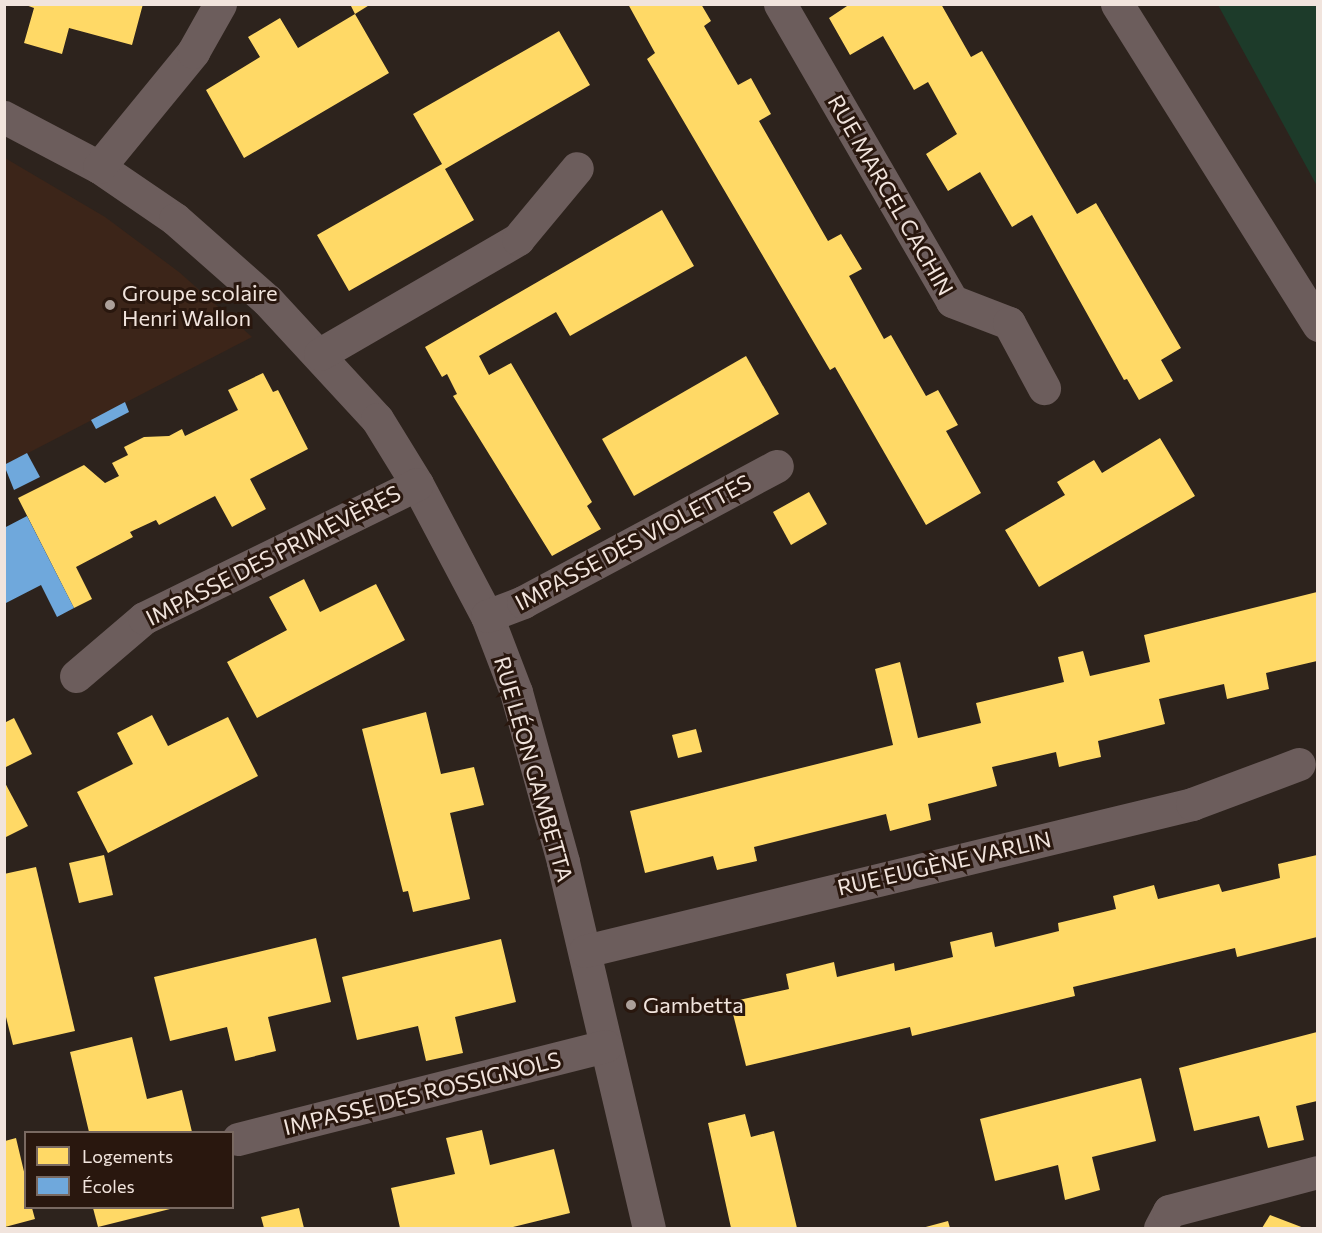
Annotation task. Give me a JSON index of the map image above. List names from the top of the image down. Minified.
{"streets":{"street":["RUE MARCEL CACHIN","IMPASSE DES VIOLETTES","IMPASSE DES PRIMEVÈRES","RUE LÉON GAMBETTA","RUE EUGÈNE VARLIN","IMPASSE DES ROSSIGNOLS"]},"crossings":[["IMPASSE DES VIOLETTES","RUE LÉON GAMBETTA"],["IMPASSE DES PRIMEVÈRES","RUE LÉON GAMBETTA"],["RUE LÉON GAMBETTA","RUE EUGÈNE VARLIN"],["RUE LÉON GAMBETTA","IMPASSE DES ROSSIGNOLS"]],"places":["Groupe scolaire Henri Wallon","Gambetta"],"legend":["Logements","Écoles"]}
